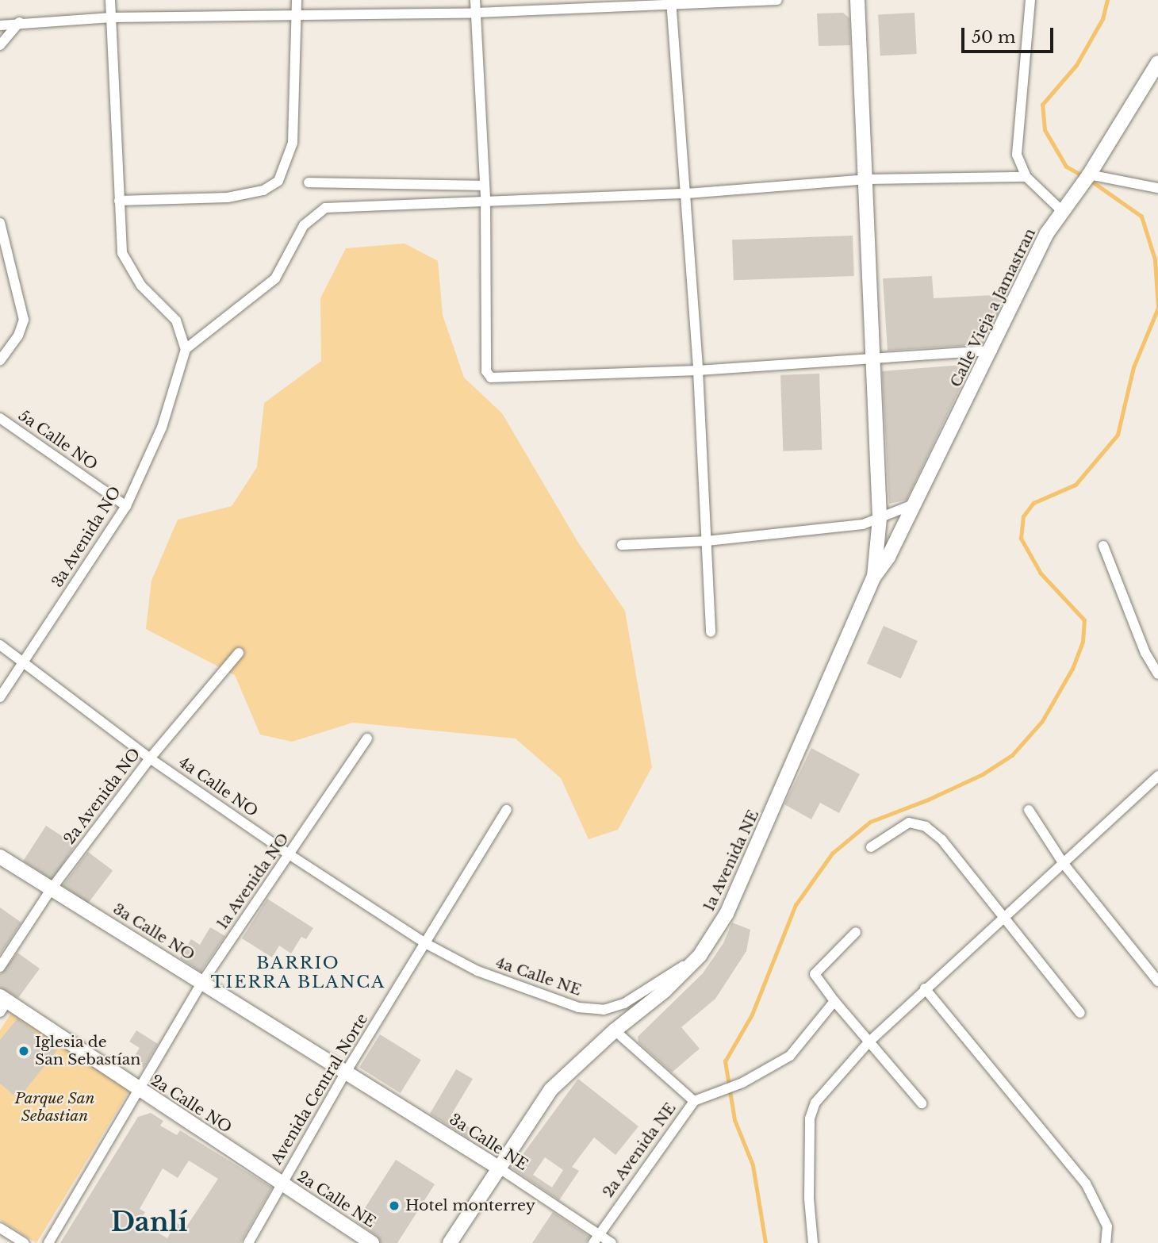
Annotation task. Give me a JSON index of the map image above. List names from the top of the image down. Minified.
{"streets":{"main road":["Calle Vieja a Jamastran","1a Avenida NE","3a Calle NO","2a Calle NO","3a Calle NE","2a Calle NE"],"street":["5a Calle NO","3a Avenida NO","4a Calle NO","2a Avenida NO","1a Avenida NO","4a Calle NE","Avenida Central Norte","2a Avenida NE"]},"crossings":[["Calle Vieja a Jamastran","1a Avenida NE"],["5a Calle NO","3a Avenida NO"],["3a Avenida NO","4a Calle NO"],["4a Calle NO","2a Avenida NO"],["4a Calle NO","1a Avenida NO"],["4a Calle NO","4a Calle NE"],["4a Calle NO","Avenida Central Norte"],["2a Avenida NO","3a Calle NO"],["1a Avenida NE","4a Calle NE"],["1a Avenida NE","3a Calle NE"],["1a Avenida NO","3a Calle NO"],["1a Avenida NO","2a Calle NO"],["3a Calle NO","Avenida Central Norte"],["3a Calle NO","3a Calle NE"],["4a Calle NE","Avenida Central Norte"],["Avenida Central Norte","2a Calle NO"],["Avenida Central Norte","3a Calle NE"],["Avenida Central Norte","2a Calle NE"],["2a Calle NO","2a Calle NE"],["3a Calle NE","2a Avenida NE"]],"districts":["BARRIO TIERRA BLANCA","Danlí"],"parks":["Parque San Sebastian"],"places":["Iglesia de San Sebastían","Hotel monterrey"],"scale_bar":"50 m"}
